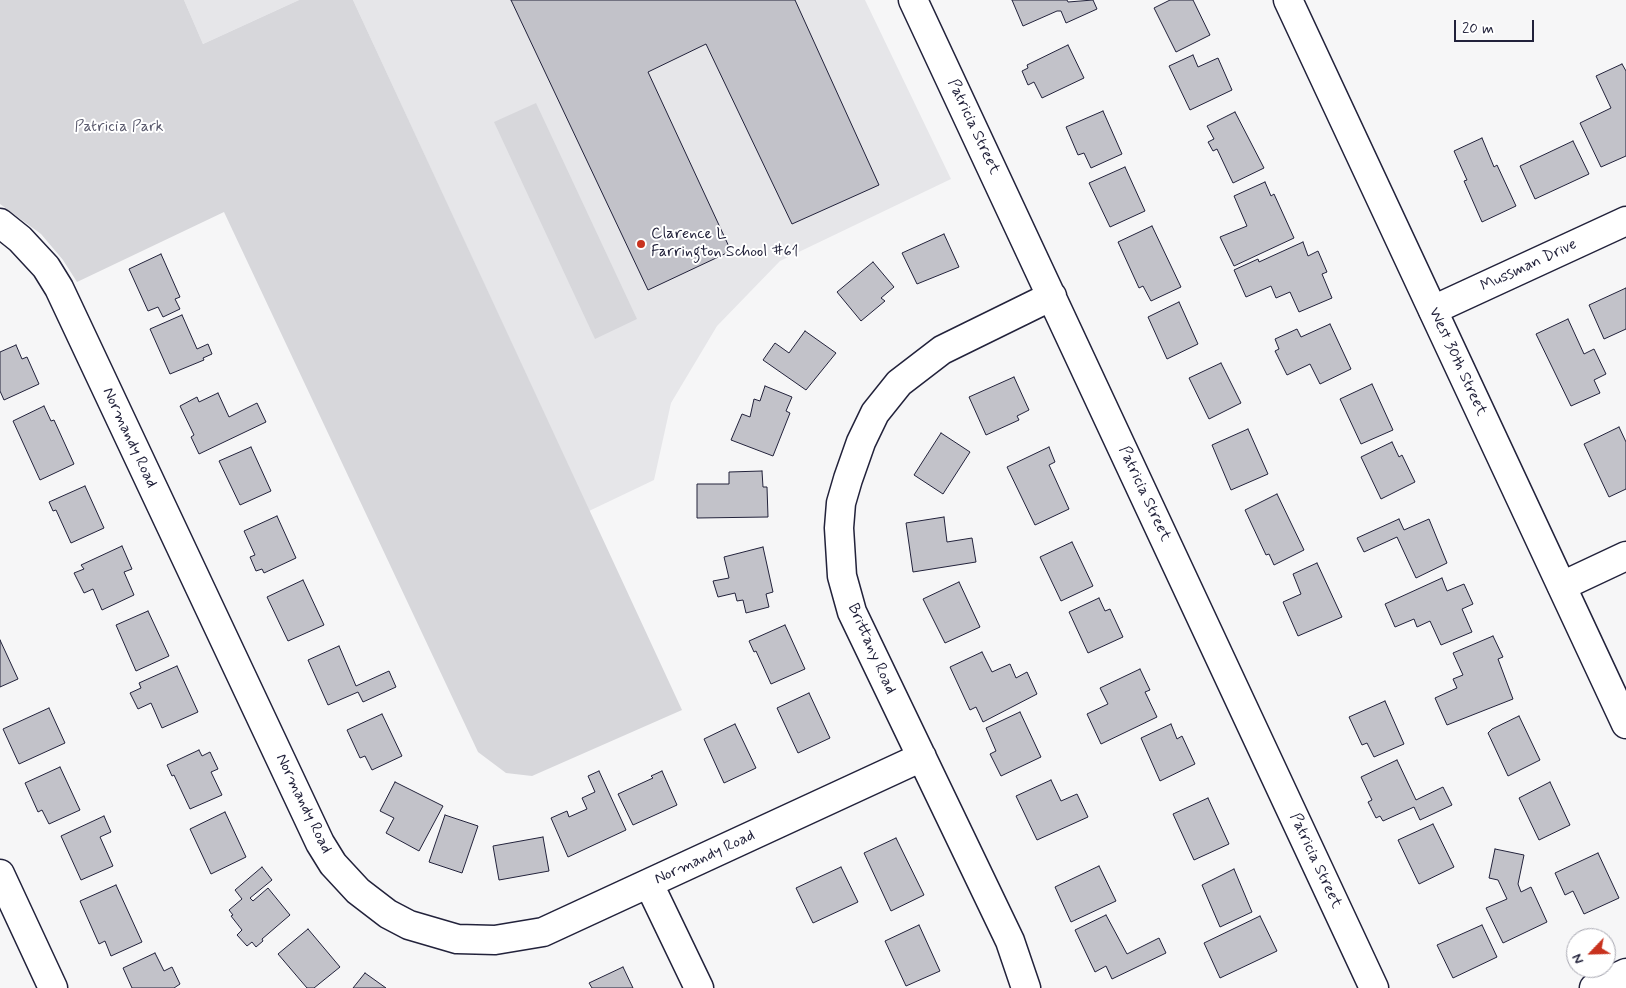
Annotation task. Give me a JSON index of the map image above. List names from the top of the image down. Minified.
{"streets":{"street":["Patricia Street","Mussman Drive","West 30th Street","Normandy Road","Brittany Road"]},"crossings":[["Patricia Street","Brittany Road"],["Mussman Drive","West 30th Street"],["Normandy Road","Brittany Road"]],"parks":["Patricia Park"],"places":["Clarence L Farrington School #61"],"scale_bar":"20 m","north":"bottom left"}
